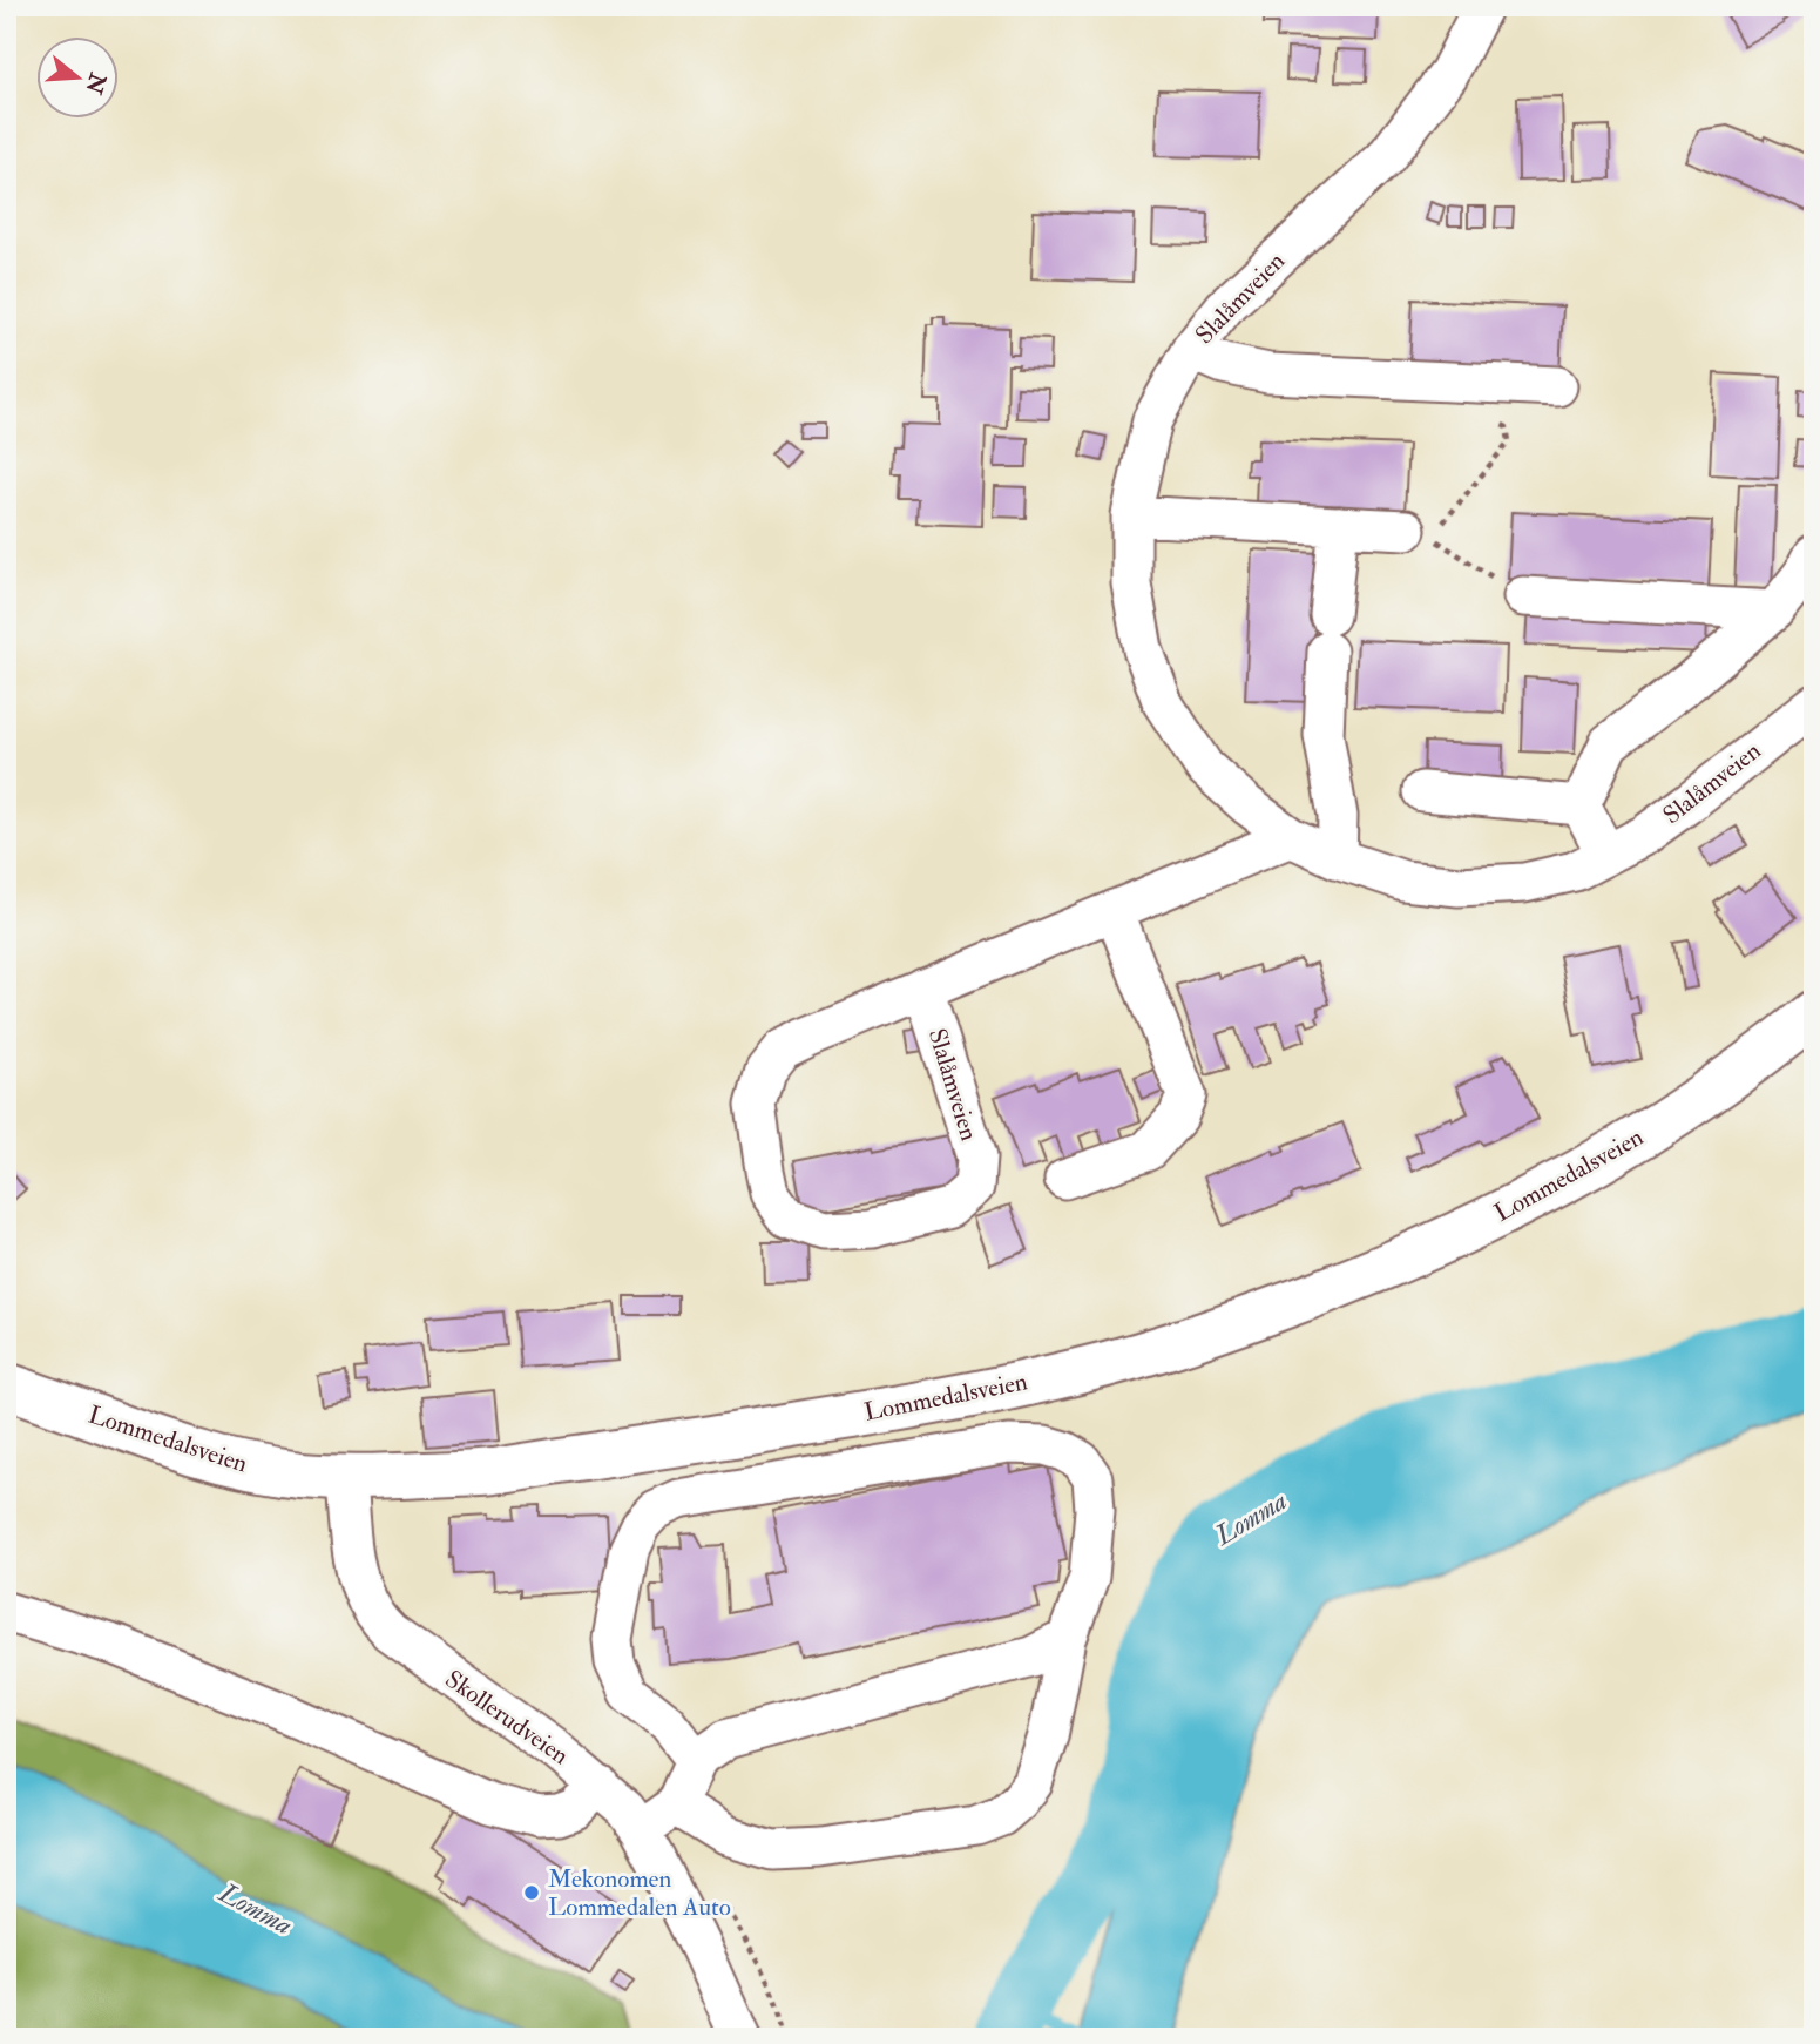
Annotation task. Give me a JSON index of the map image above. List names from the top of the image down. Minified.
{"streets":{"main road":["Lommedalsveien"],"street":["Slalåmveien","Skollerudveien"]},"crossings":[["Lommedalsveien","Skollerudveien"]],"water":["Lomma"],"places":["Mekonomen Lommedalen Auto"],"north":"right"}
